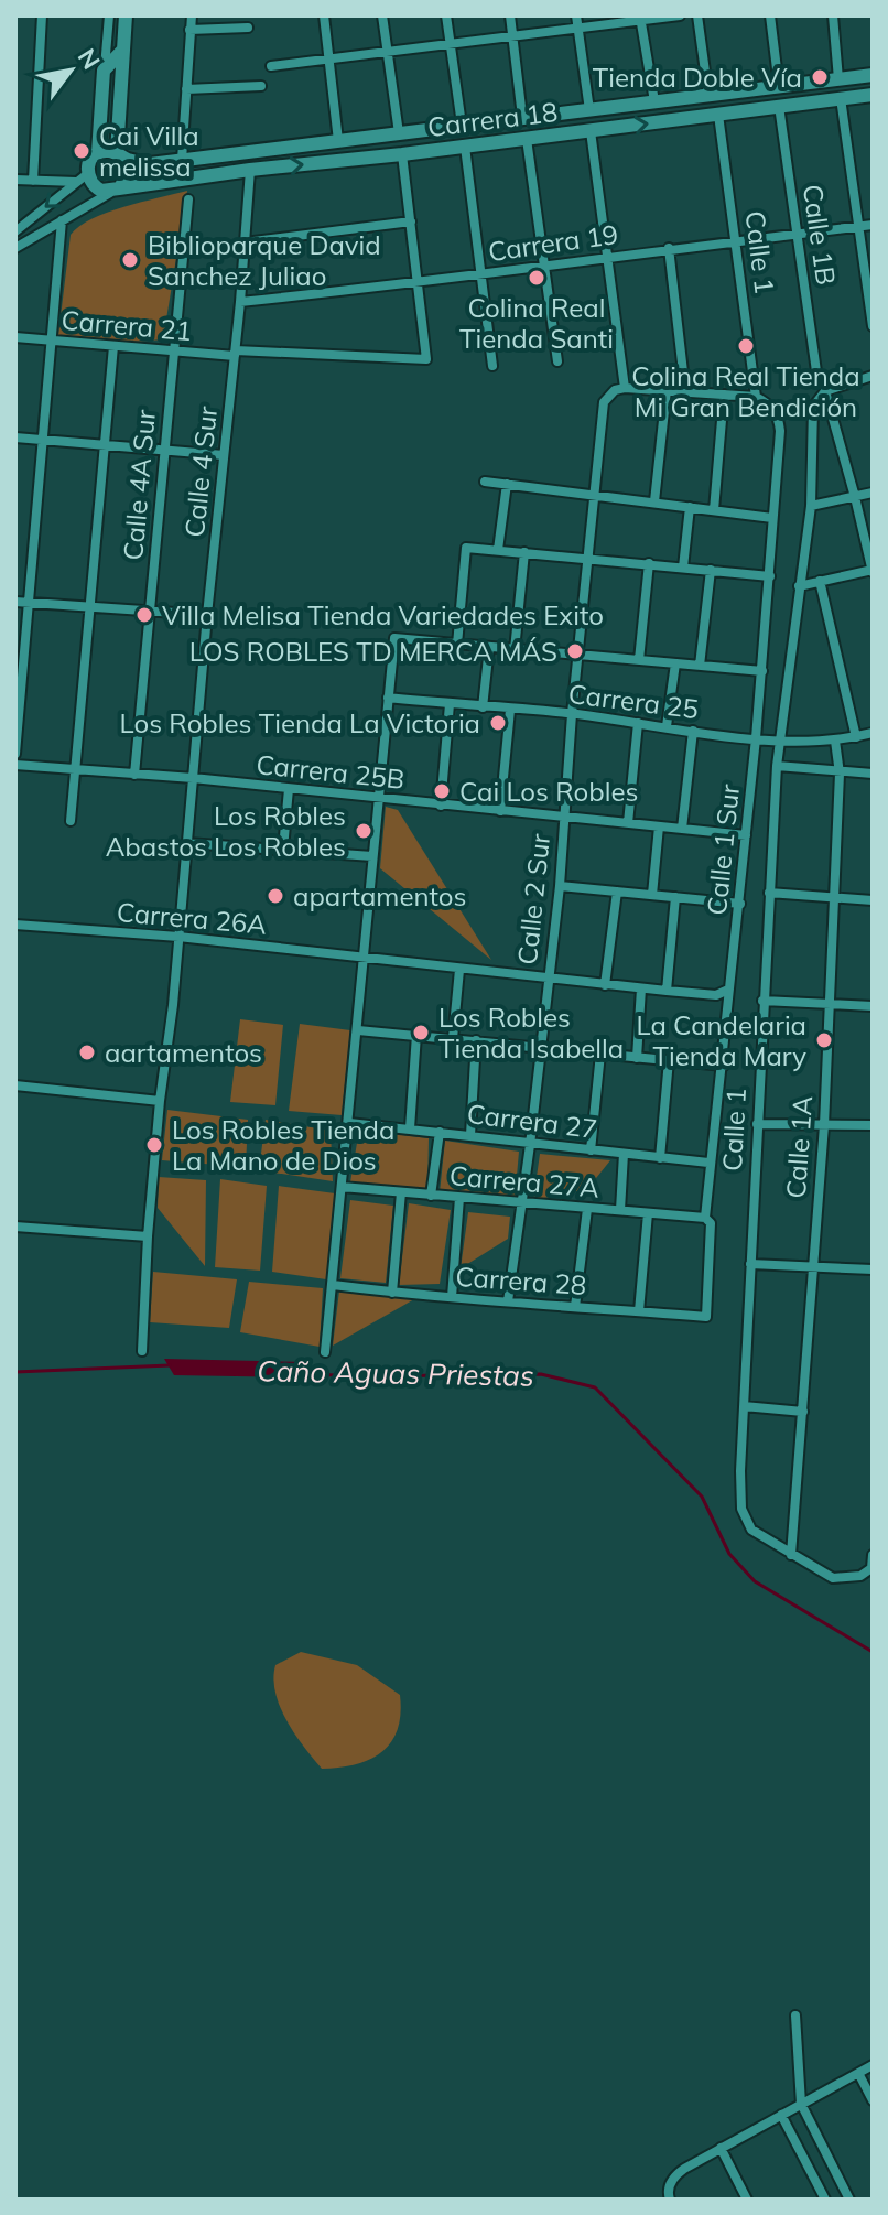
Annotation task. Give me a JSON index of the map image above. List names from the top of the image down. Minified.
{"streets":{"street":["Carrera 18","Calle 1B","Carrera 19","Calle 1","Carrera 21","Calle 4 Sur","Calle 4A Sur","Carrera 25","Carrera 25B","Calle 1 Sur","Calle 2 Sur","Carrera 26A","Carrera 27","Calle 1A","Carrera 27A","Carrera 28"]},"crossings":[["Carrera 18","Calle 1B"],["Carrera 18","Calle 1"],["Carrera 18","Calle 4 Sur"],["Calle 1B","Carrera 19"],["Carrera 19","Calle 1"],["Carrera 19","Carrera 21"],["Carrera 19","Calle 4 Sur"],["Calle 1","Carrera 25"],["Calle 1","Calle 1 Sur"],["Calle 1","Calle 1A"],["Carrera 21","Calle 4 Sur"],["Carrera 21","Calle 4A Sur"],["Calle 4 Sur","Carrera 25B"],["Calle 4 Sur","Carrera 26A"],["Calle 4A Sur","Carrera 25B"],["Carrera 25","Calle 1 Sur"],["Carrera 25","Calle 2 Sur"],["Carrera 25","Calle 1A"],["Carrera 25B","Calle 1 Sur"],["Carrera 25B","Calle 2 Sur"],["Calle 1 Sur","Carrera 26A"],["Calle 1 Sur","Carrera 27"],["Calle 1 Sur","Carrera 27A"],["Calle 1 Sur","Carrera 28"],["Calle 2 Sur","Carrera 26A"],["Calle 2 Sur","Carrera 27"],["Calle 2 Sur","Carrera 27A"],["Calle 2 Sur","Carrera 28"]],"water":["Caño Aguas Priestas"],"places":["Tienda Doble Vía","Cai Villa melissa","Biblioparque David Sanchez Juliao","Colina Real Tienda Santi","Colina Real Tienda Mi Gran Bendición","Villa Melisa Tienda Variedades Exito","LOS ROBLES TD MERCA MÁS","Los Robles Tienda La Victoria","Cai Los Robles","Los Robles Abastos Los Robles","apartamentos","Los Robles Tienda Isabella","La Candelaria Tienda Mary","aartamentos","Los Robles Tienda La Mano de Dios"],"north":"top right"}
